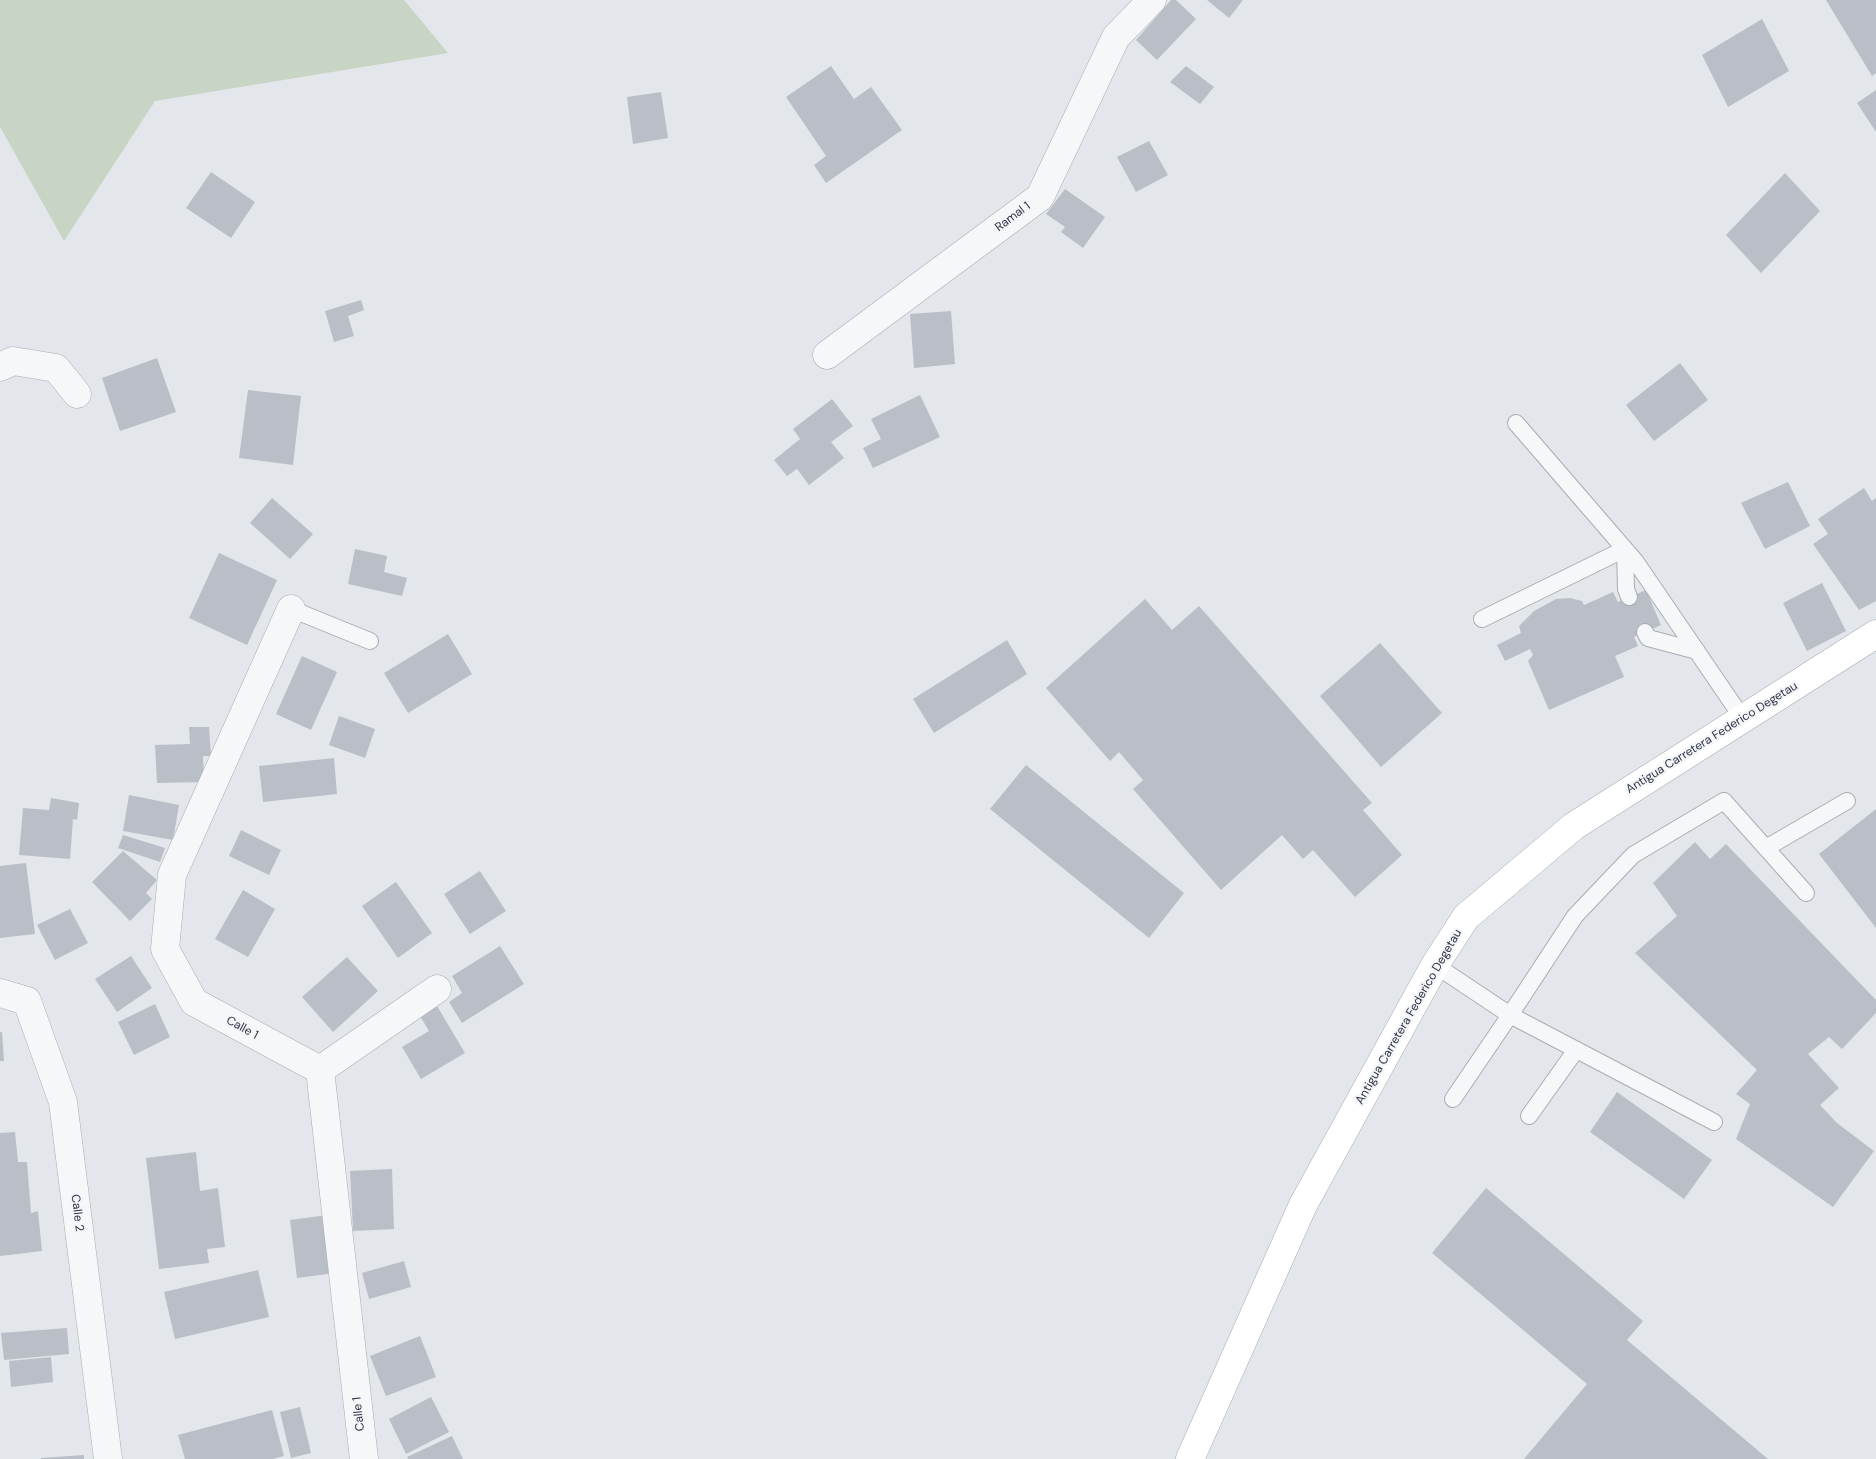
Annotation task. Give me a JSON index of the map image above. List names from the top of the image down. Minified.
{"streets":{"street":["Ramal 1","Antigua Carretera Federico Degetau","Calle 1","Calle 2"]}}
